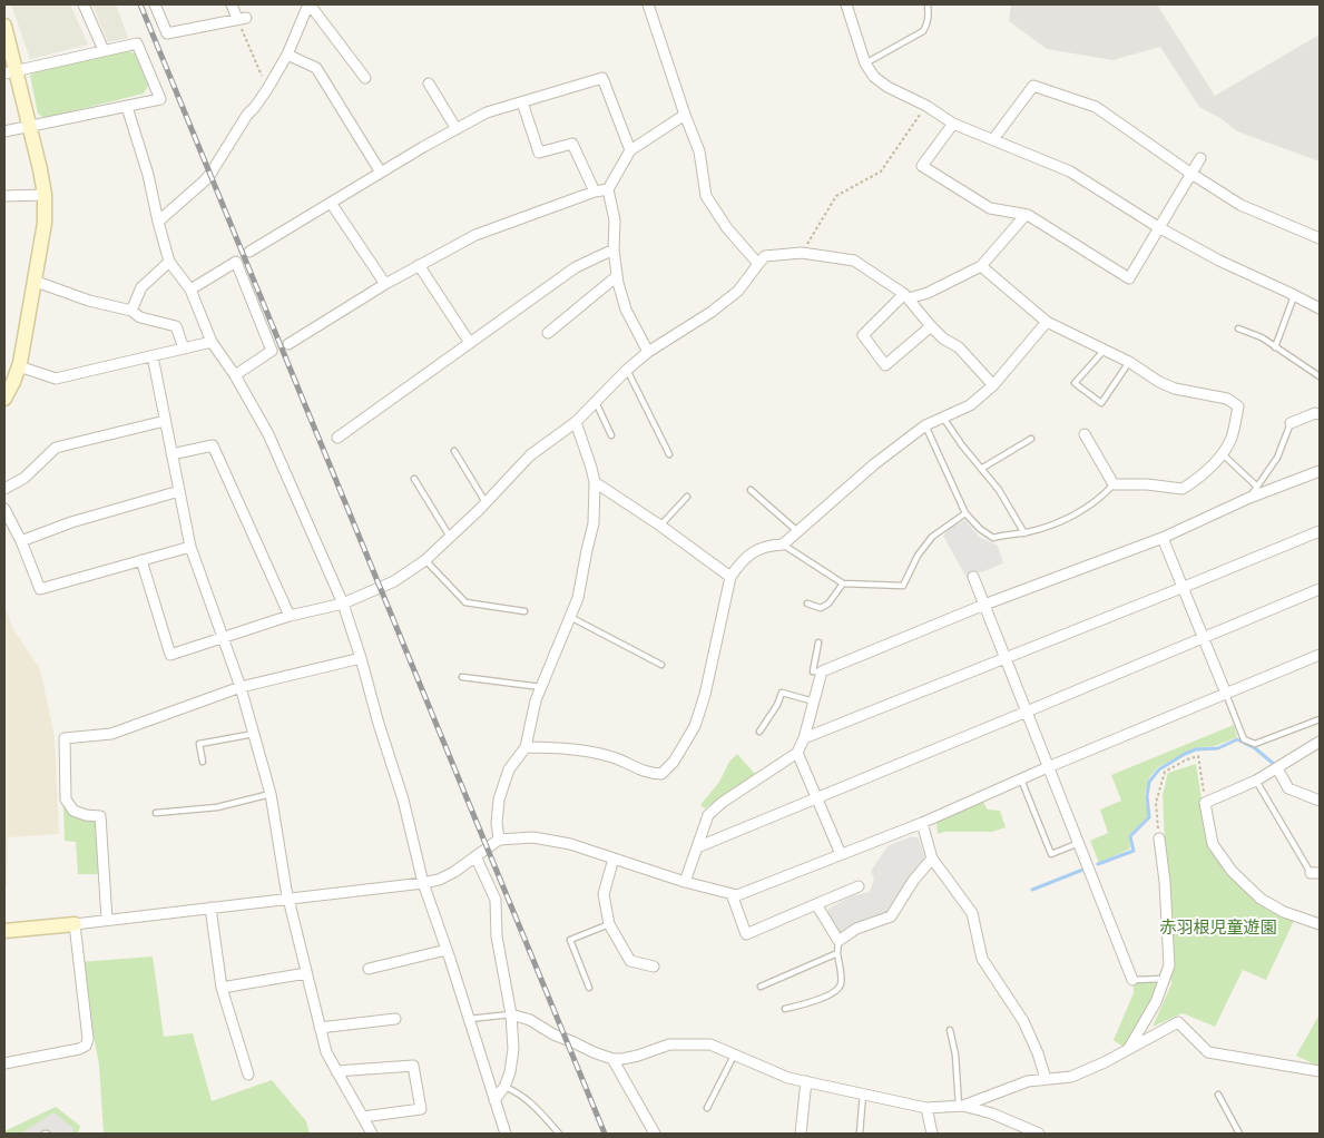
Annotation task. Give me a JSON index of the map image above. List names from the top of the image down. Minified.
{"parks":["赤羽根児童遊園"]}
